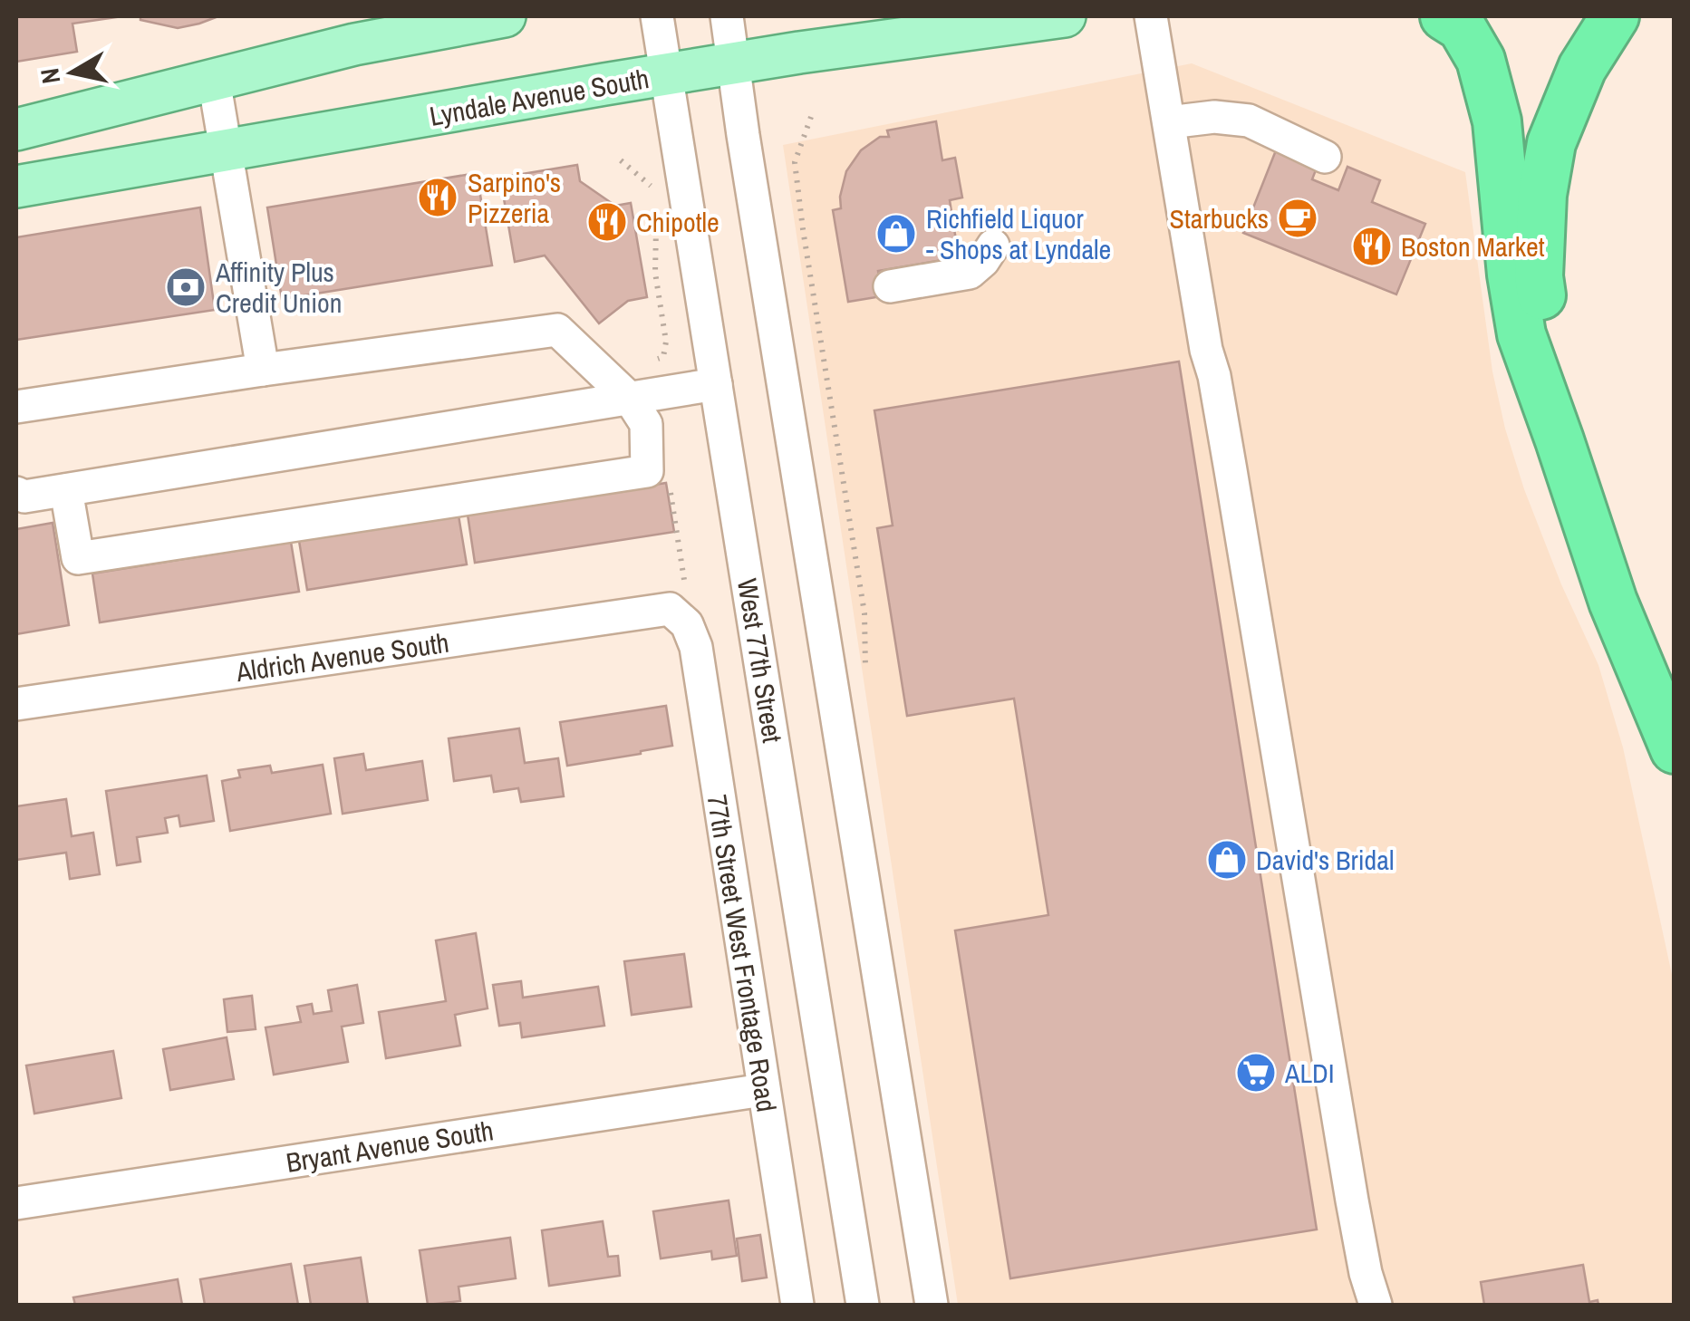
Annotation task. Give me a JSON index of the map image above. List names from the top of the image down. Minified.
{"streets":{"main road":["Lyndale Avenue South"],"street":["Aldrich Avenue South","West 77th Street","77th Street West Frontage Road","Bryant Avenue South"]},"crossings":[["Lyndale Avenue South","West 77th Street"],["Aldrich Avenue South","77th Street West Frontage Road"],["77th Street West Frontage Road","Bryant Avenue South"]],"places":{"restaurant":["Sarpino's Pizzeria","Chipotle","Boston Market"],"cafe":["Starbucks"],"shop":["Richfield Liquor - Shops at Lyndale","David's Bridal"],"bank":["Affinity Plus Credit Union"],"supermarket":["ALDI"]},"north":"left"}
